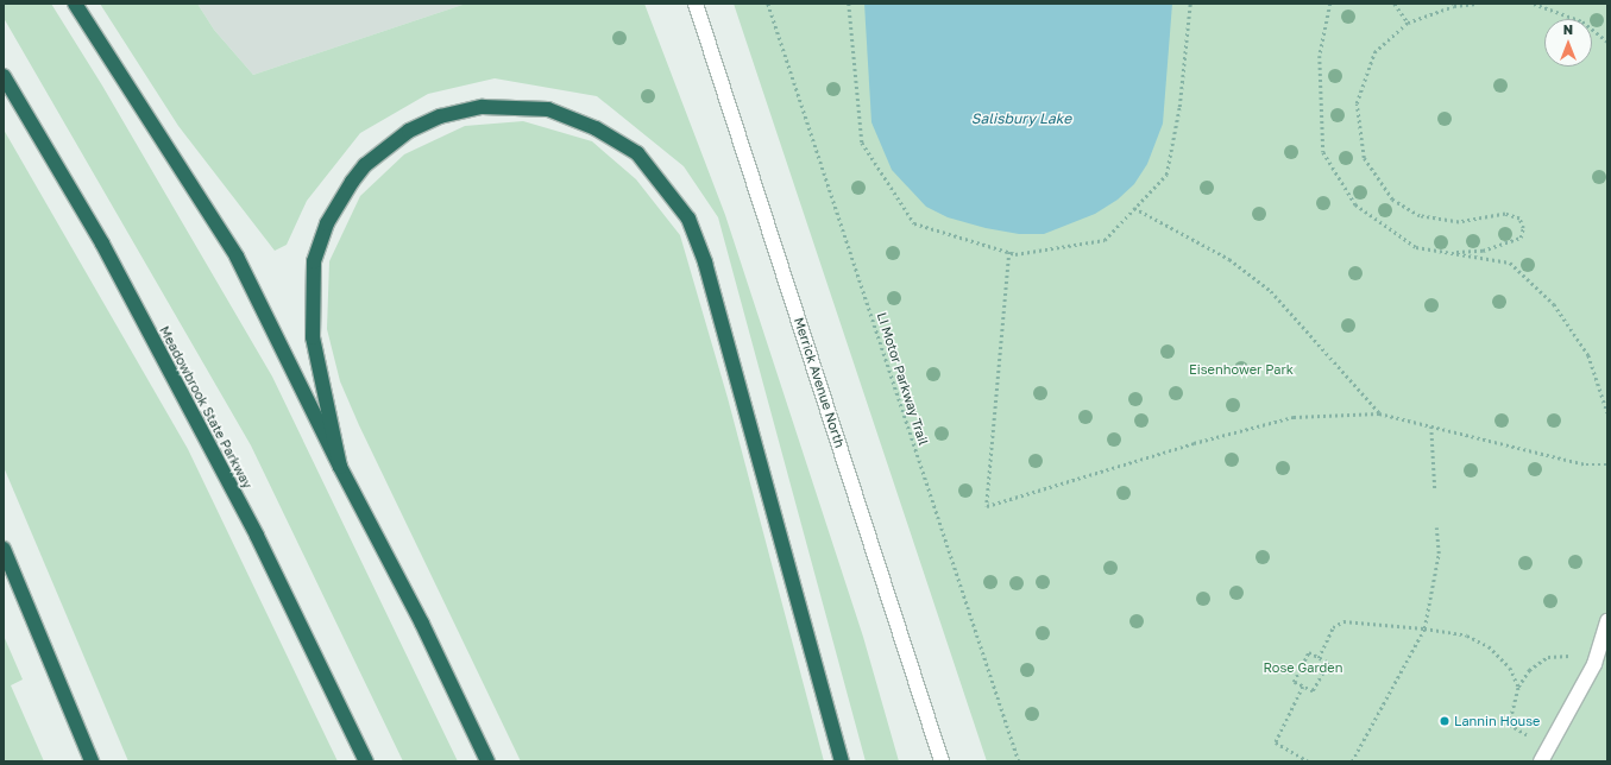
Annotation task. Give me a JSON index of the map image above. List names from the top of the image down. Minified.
{"streets":{"highway":["Meadowbrook State Parkway"],"main road":["Merrick Avenue North"],"path":["LI Motor Parkway Trail"]},"water":["Salisbury Lake"],"parks":["Eisenhower Park","Rose Garden"],"places":["Lannin House"],"north":"top"}
